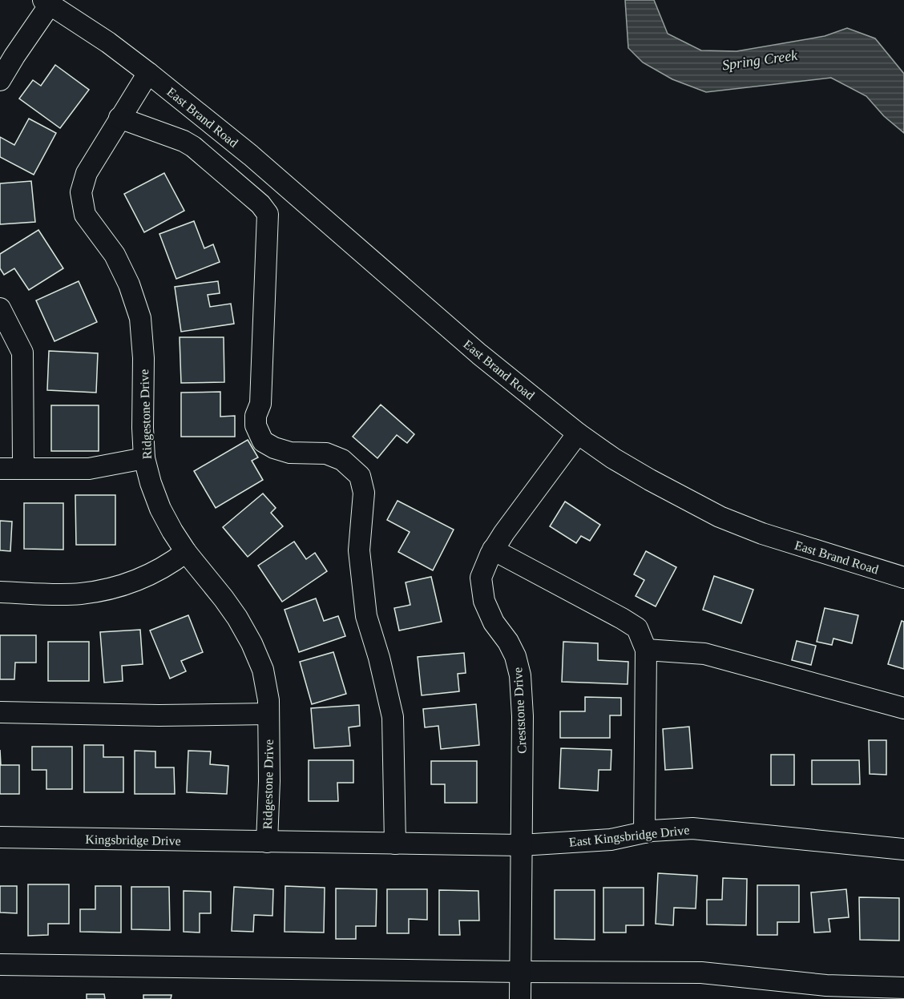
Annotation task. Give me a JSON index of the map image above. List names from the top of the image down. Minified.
{"streets":{"street":["East Brand Road","Ridgestone Drive","Creststone Drive","East Kingsbridge Drive","Kingsbridge Drive"]},"crossings":[["East Brand Road","Ridgestone Drive"],["East Brand Road","Creststone Drive"],["Ridgestone Drive","East Kingsbridge Drive"],["Ridgestone Drive","Kingsbridge Drive"],["Creststone Drive","East Kingsbridge Drive"],["East Kingsbridge Drive","Kingsbridge Drive"]],"water":["Spring Creek"]}
